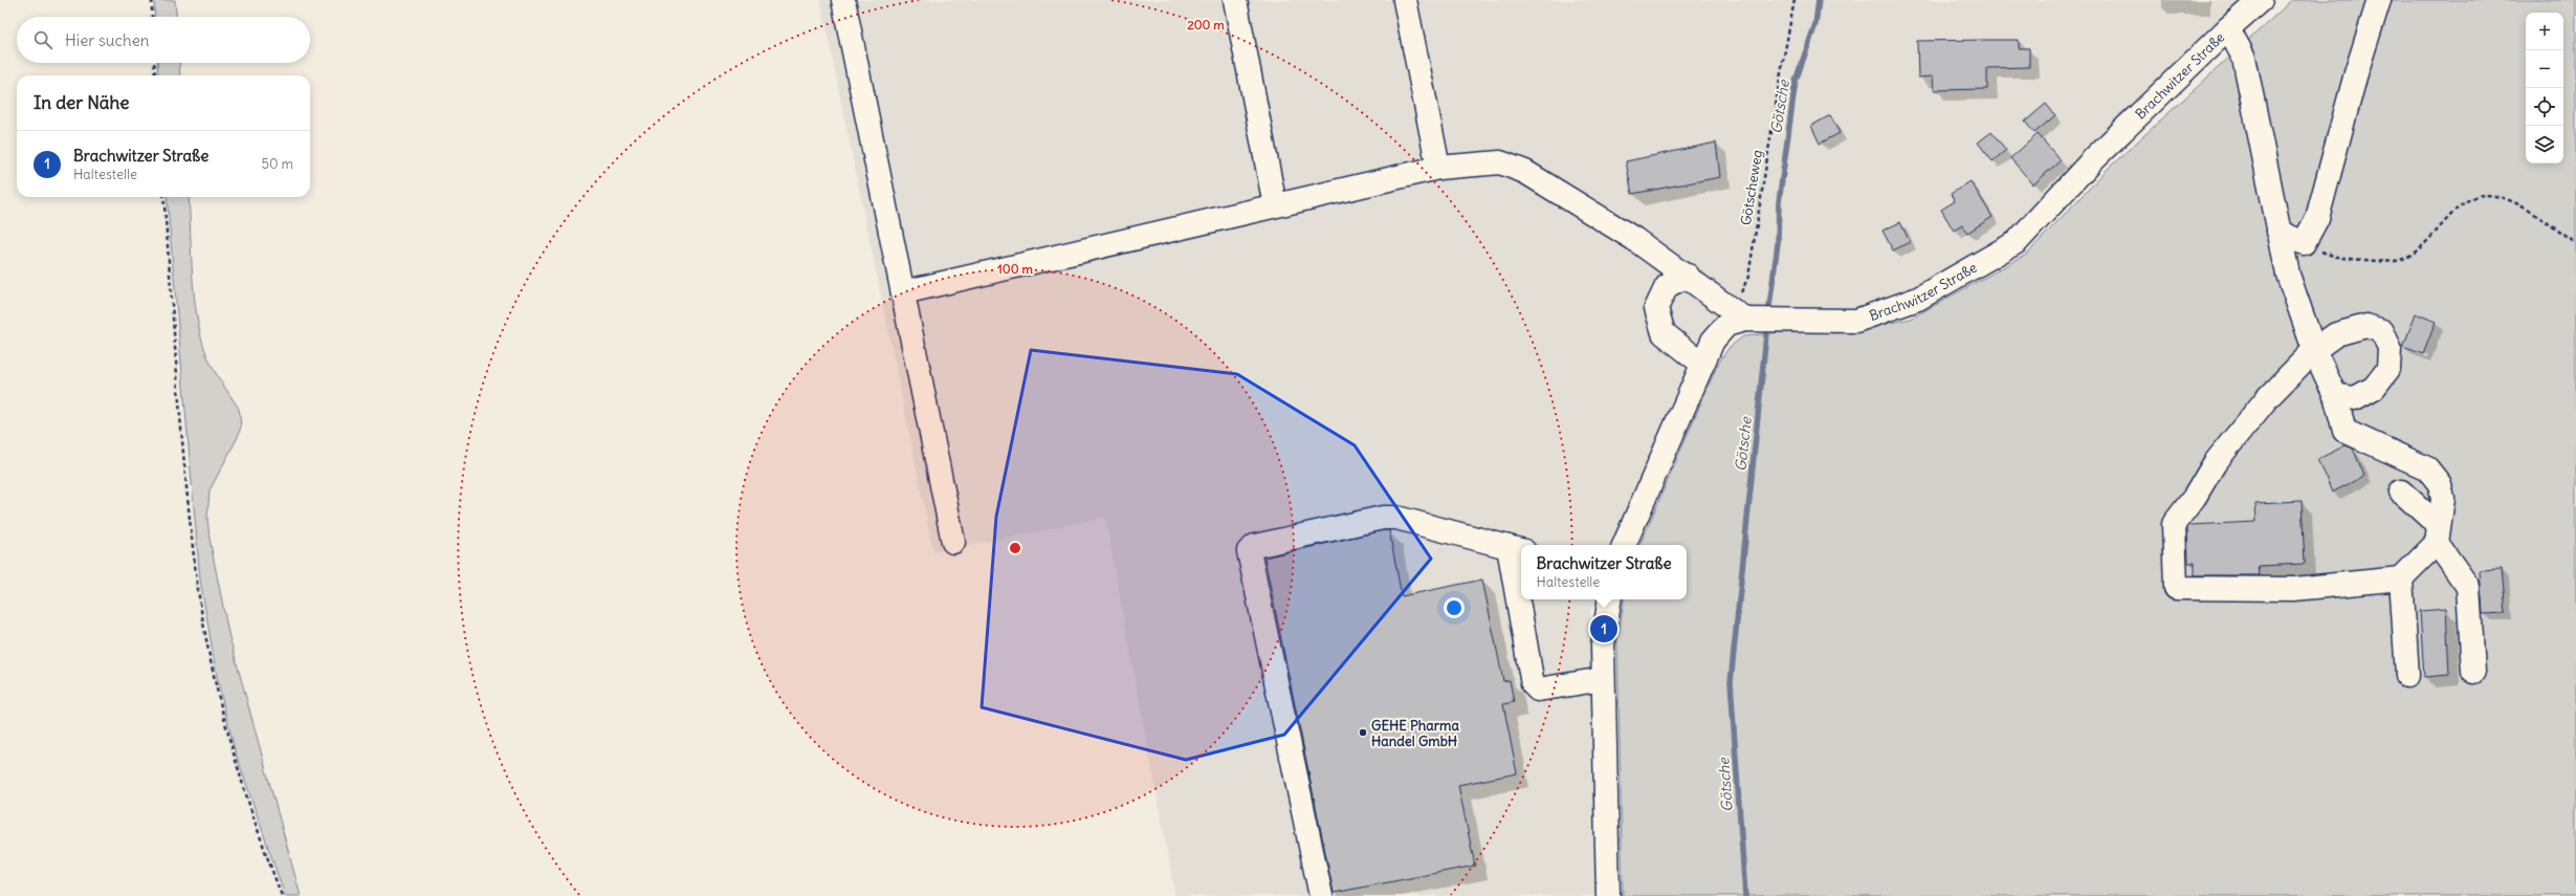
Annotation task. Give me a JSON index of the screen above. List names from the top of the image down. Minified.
{"streets":{"street":["Brachwitzer Straße"],"path":["Götscheweg"]},"crossings":[["Brachwitzer Straße","Götscheweg"]],"water":["Götsche"],"places":["GEHE Pharma Handel GmbH"],"page":{"map_buttons":["+","−"],"search":"Hier suchen","heading":"In der Nähe","list":[{"mark":"1","name":"Brachwitzer Straße","note":"Haltestelle","value":"50 m"}],"popup":["Brachwitzer Straße","Haltestelle"],"pins":"1"},"rings":["200 m","100 m"]}
